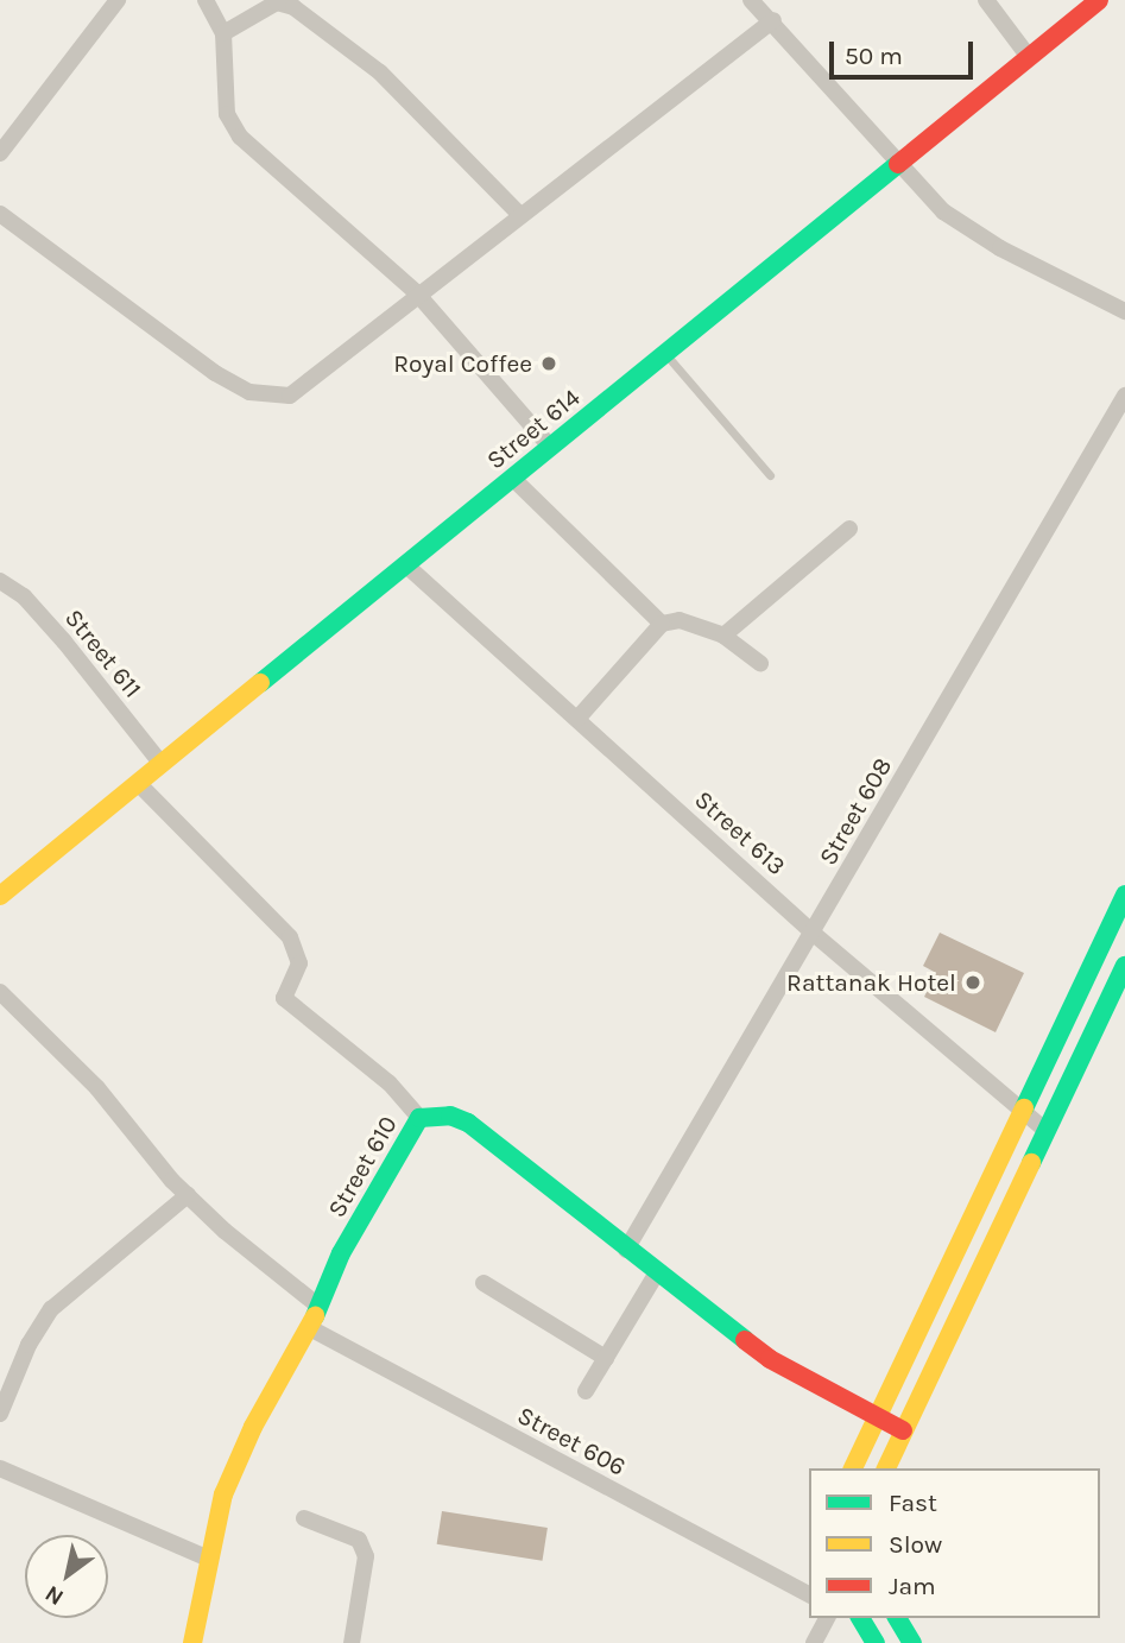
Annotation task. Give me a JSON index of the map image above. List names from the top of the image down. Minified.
{"streets":{"street":["Street 614","Street 611","Street 608","Street 613","Street 610","Street 606"]},"crossings":[["Street 614","Street 611"],["Street 614","Street 613"],["Street 608","Street 613"],["Street 608","Street 610"],["Street 610","Street 606"]],"places":["Royal Coffee","Rattanak Hotel"],"legend":["Fast","Slow","Jam"],"scale_bar":"50 m","north":"bottom left"}
